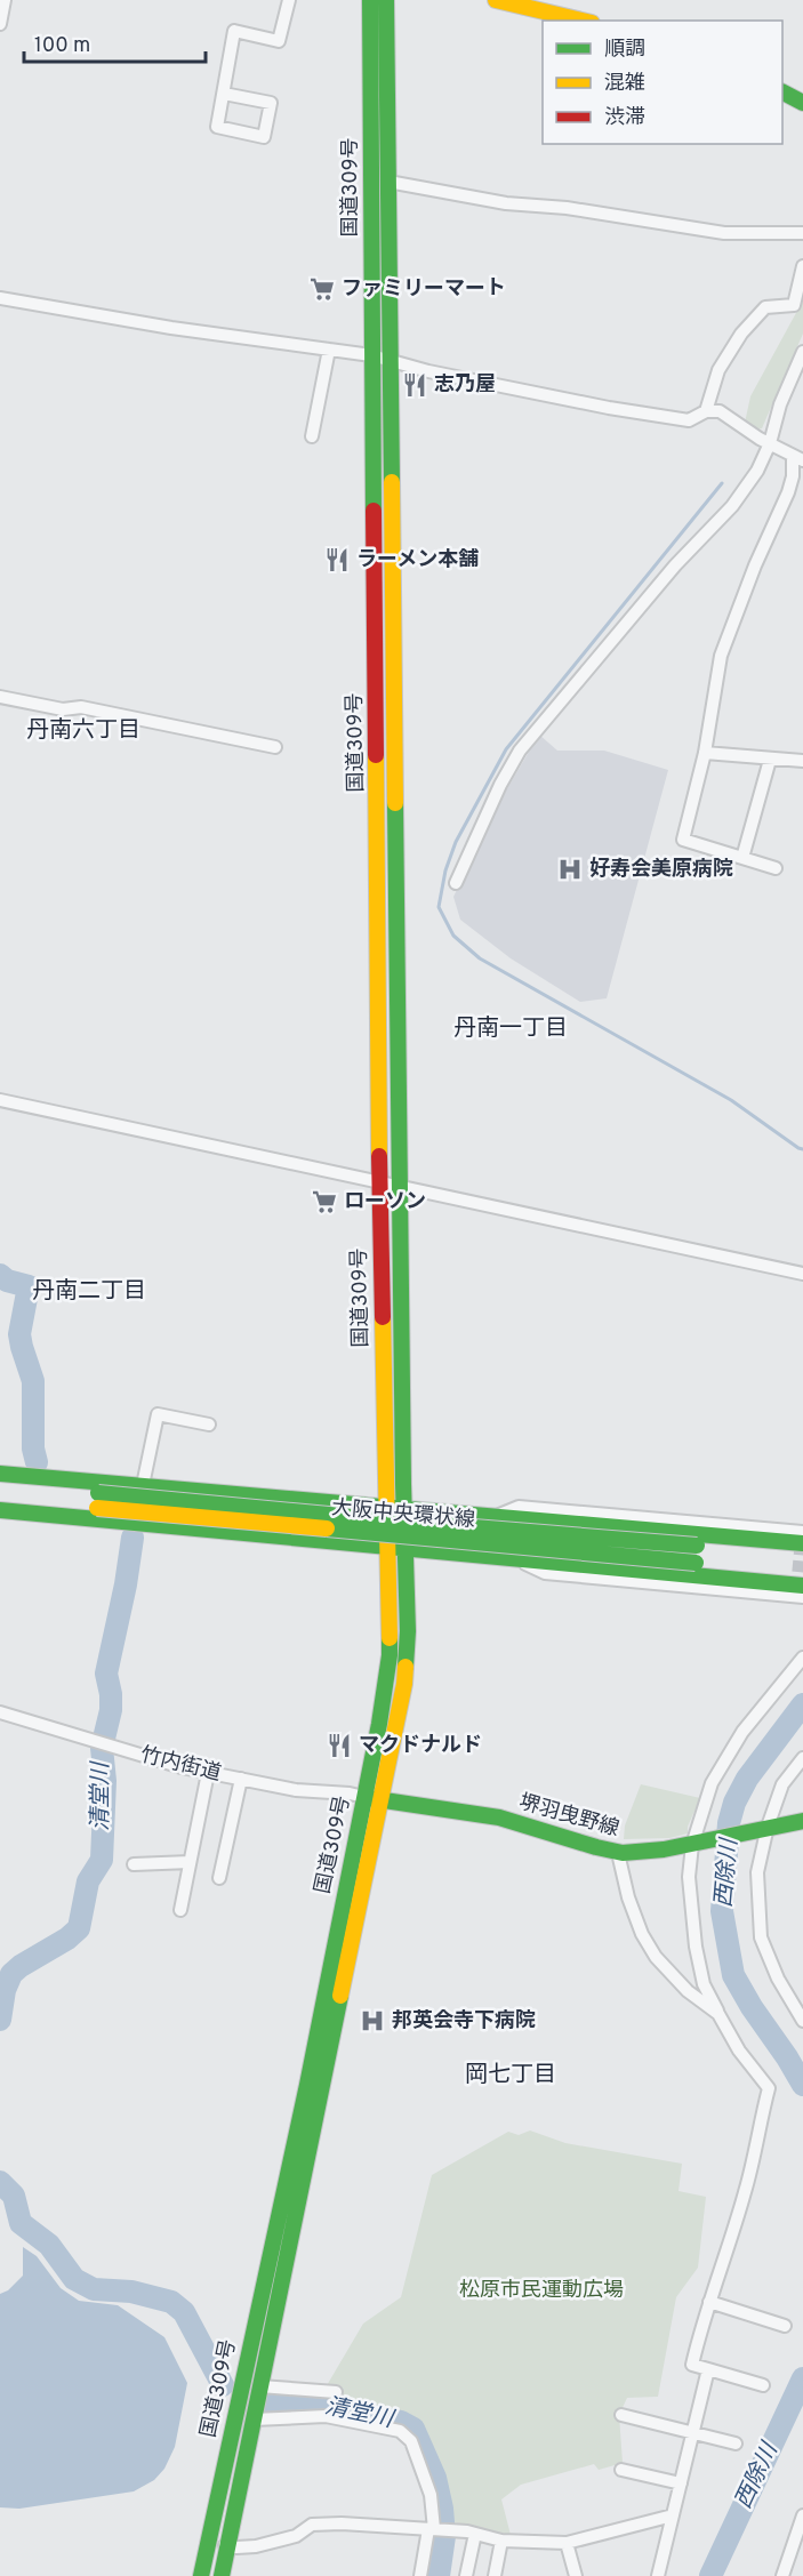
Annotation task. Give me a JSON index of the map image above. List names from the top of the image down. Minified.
{"streets":{"main road":["国道309号","大阪中央環状線","堺羽曳野線"],"street":["竹内街道"]},"crossings":[["国道309号","竹内街道"],["国道309号","堺羽曳野線"],["竹内街道","堺羽曳野線"]],"districts":["丹南六丁目","丹南一丁目","丹南二丁目","岡七丁目"],"water":["清堂川","西除川"],"parks":["松原市民運動広場"],"places":{"supermarket":["ファミリーマート","ローソン"],"restaurant":["志乃屋","ラーメン本舗","マクドナルド"],"hospital":["好寿会美原病院","邦英会寺下病院"]},"legend":["順調","混雑","渋滞"],"scale_bar":"100 m"}
